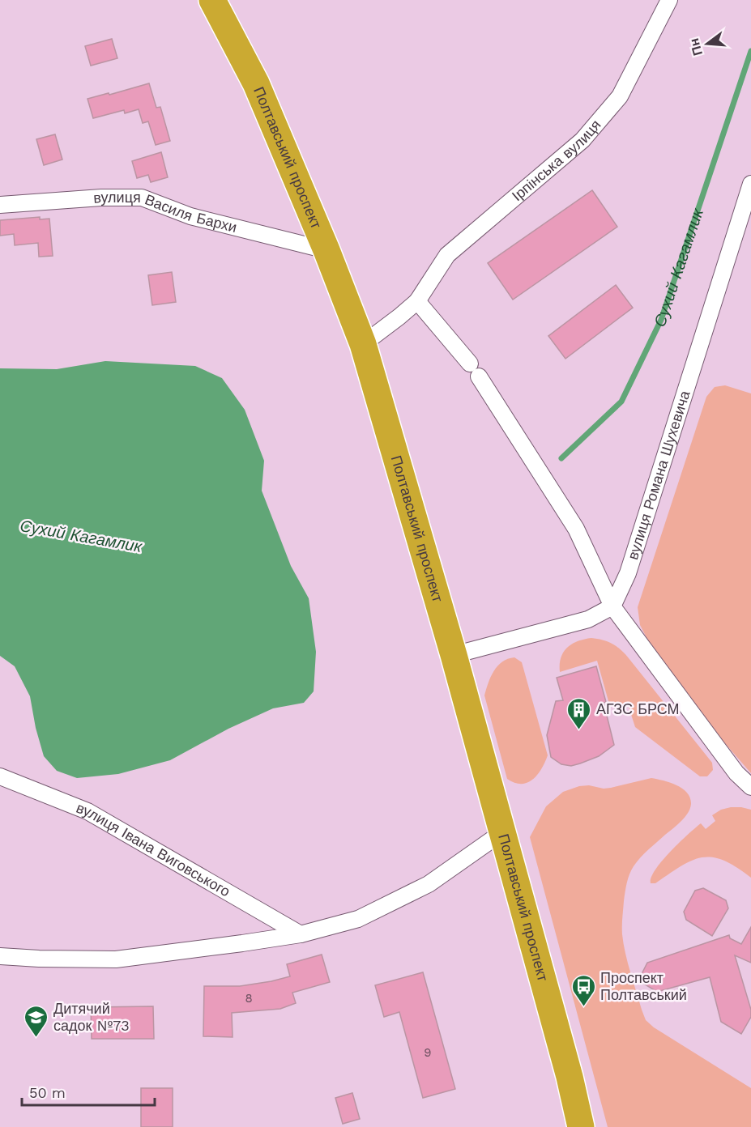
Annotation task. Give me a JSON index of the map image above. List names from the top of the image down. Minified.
{"streets":{"highway":["Полтавський проспект"],"street":["Ірпінська вулиця","вулиця Василя Бархи","вулиця Романа Шухевича","вулиця Івана Виговського"]},"crossings":[["Полтавський проспект","Ірпінська вулиця"],["Полтавський проспект","вулиця Василя Бархи"]],"water":["Сухий Кагамлик"],"places":{"building":["АГЗС БРСМ"],"bus stop":["Проспект Полтавський"],"school or university":["Дитячий садок №73"]},"house_numbers":["8","9"],"scale_bar":"50 m","north":"left"}
